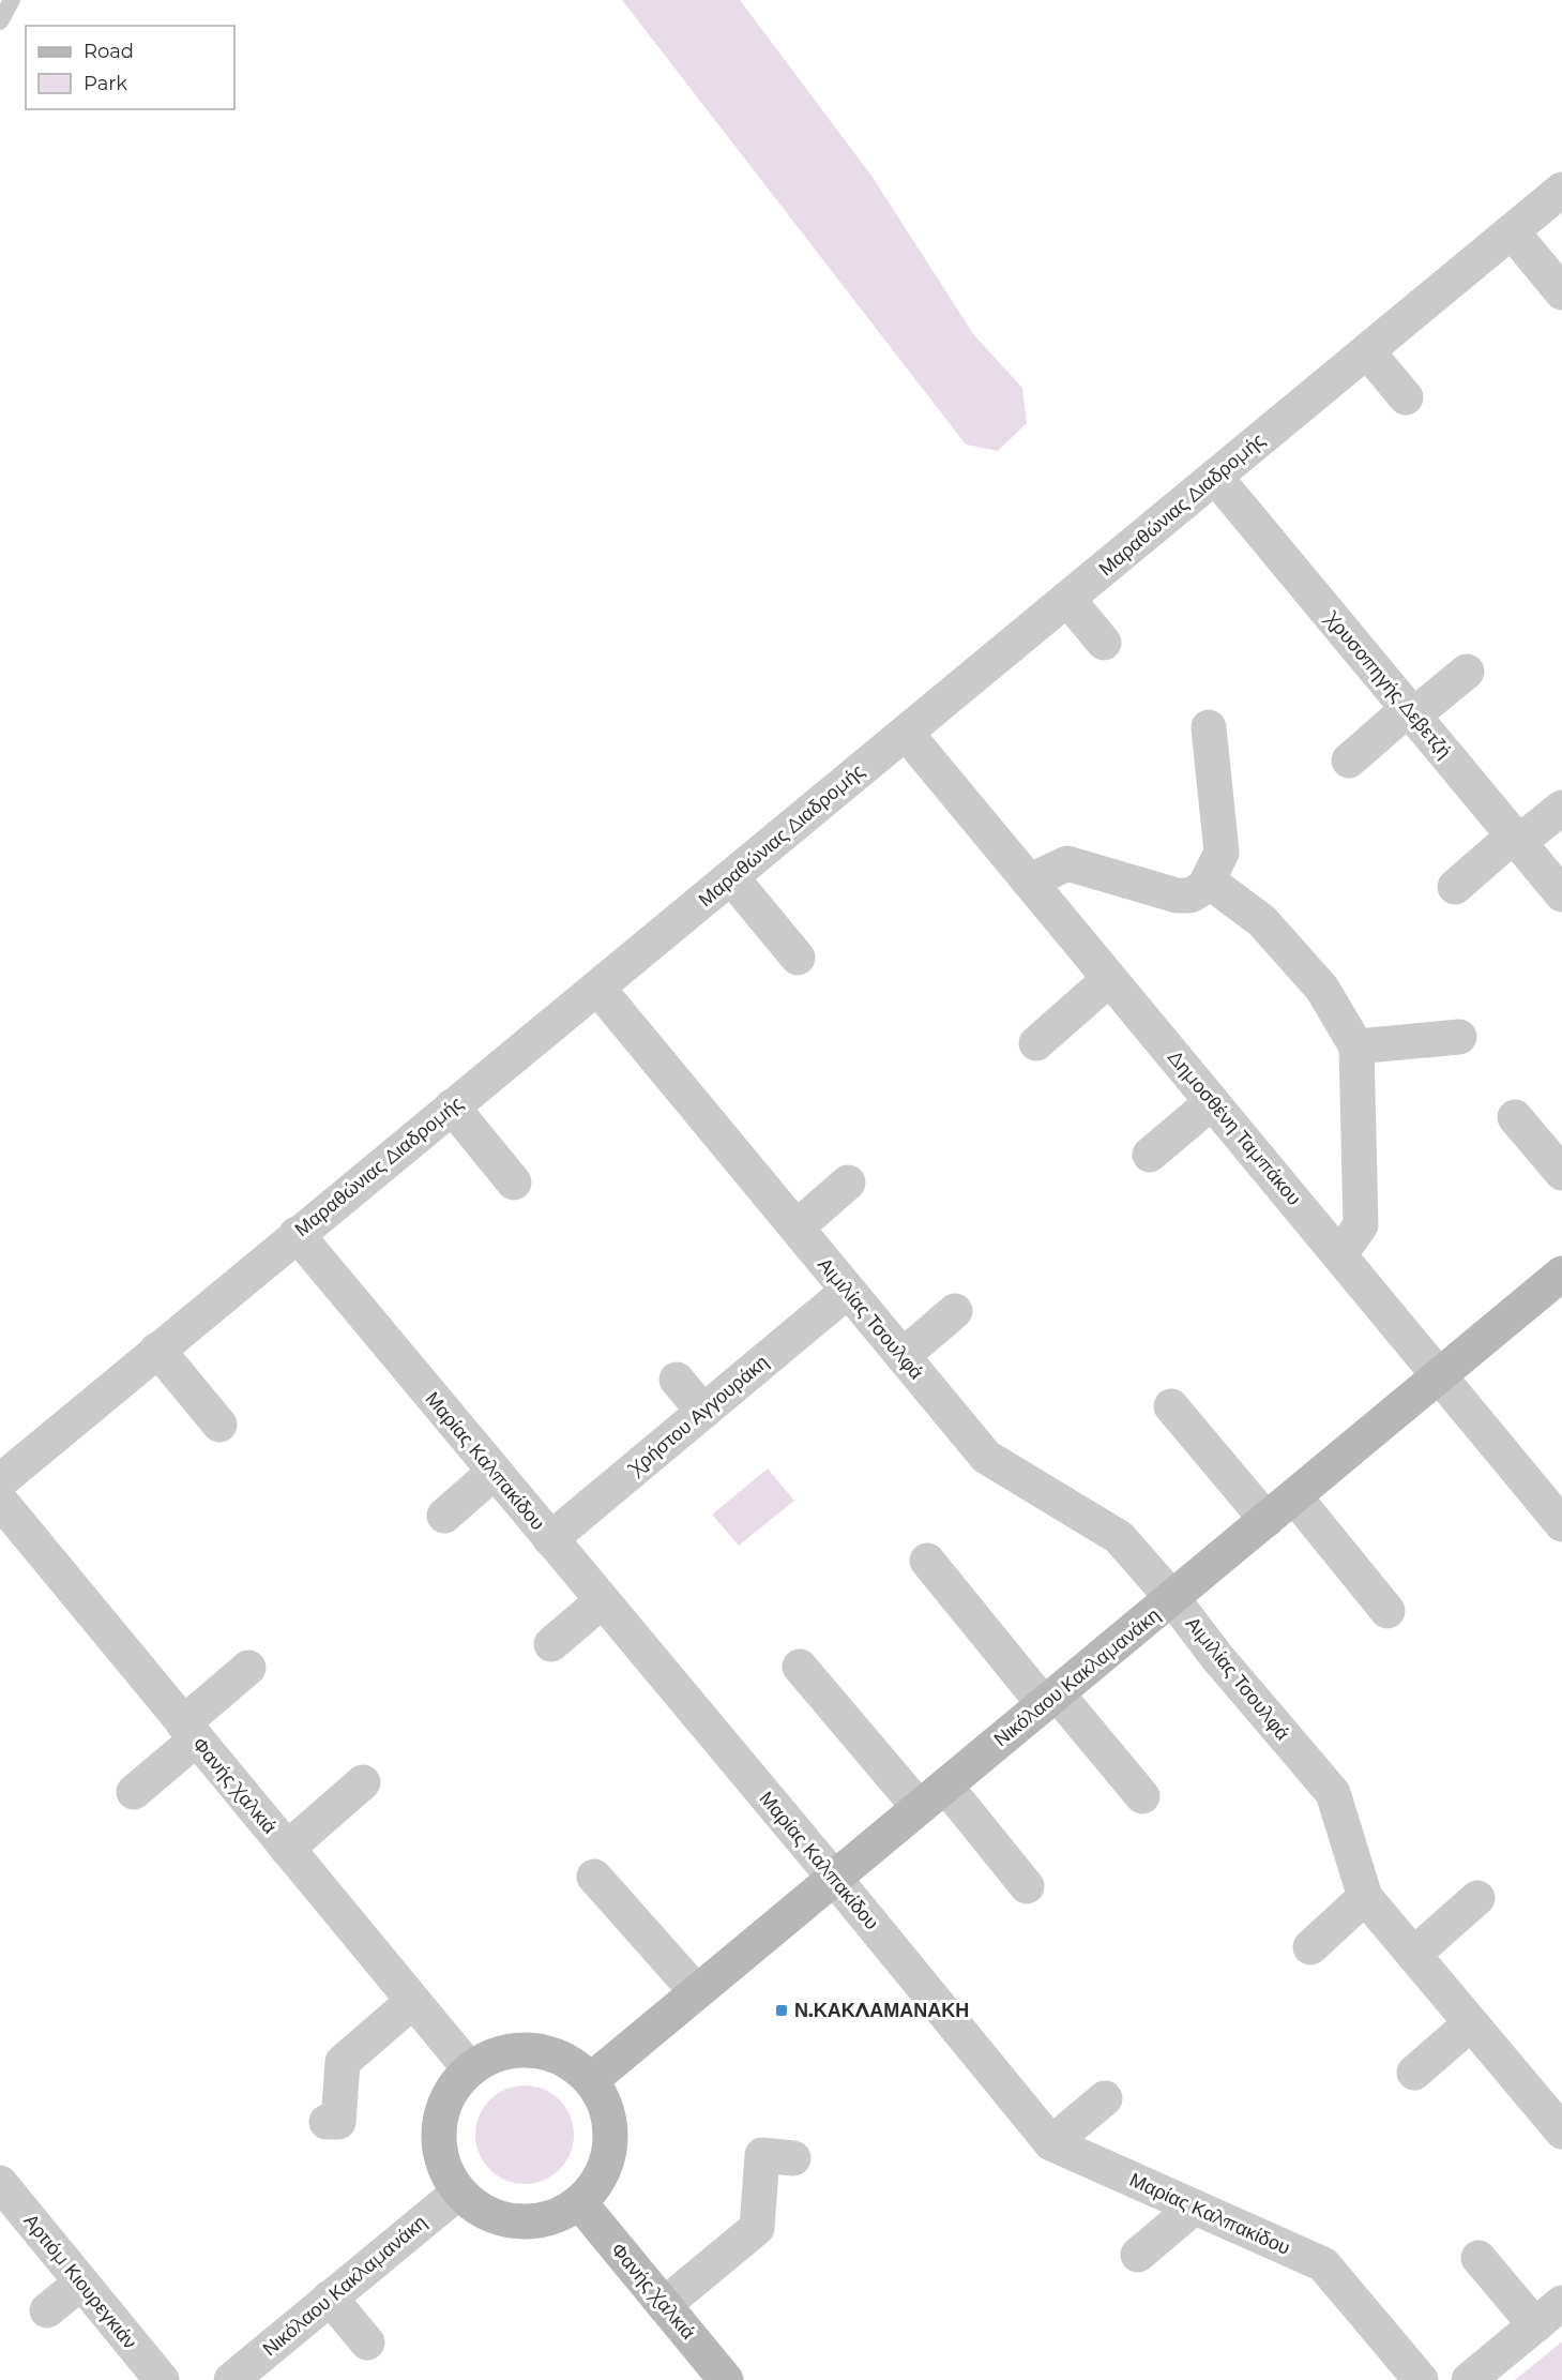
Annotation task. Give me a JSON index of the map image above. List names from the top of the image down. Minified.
{"streets":{"street":["Μαραθώνιας Διαδρομής","Χρυσοπηγής Δεβετζή","Δημοσθένη Ταμπάκου","Αιμιλίας Τσουλφά","Χρήστου Αγγουράκη","Μαρίας Καλπακίδου","Νικόλαου Κακλαμανάκη","Φανής Χαλκιά","Αρτιόμ Κιουρεγκιάν"]},"crossings":[["Μαραθώνιας Διαδρομής","Χρυσοπηγής Δεβετζή"],["Μαραθώνιας Διαδρομής","Δημοσθένη Ταμπάκου"],["Μαραθώνιας Διαδρομής","Αιμιλίας Τσουλφά"],["Μαραθώνιας Διαδρομής","Μαρίας Καλπακίδου"],["Δημοσθένη Ταμπάκου","Νικόλαου Κακλαμανάκη"],["Αιμιλίας Τσουλφά","Χρήστου Αγγουράκη"],["Αιμιλίας Τσουλφά","Νικόλαου Κακλαμανάκη"],["Χρήστου Αγγουράκη","Μαρίας Καλπακίδου"],["Μαρίας Καλπακίδου","Νικόλαου Κακλαμανάκη"],["Νικόλαου Κακλαμανάκη","Φανής Χαλκιά"]],"places":{"transit":["Ν.ΚΑΚΛΑΜΑΝΑΚΗ"]},"legend":["Road","Park"]}
